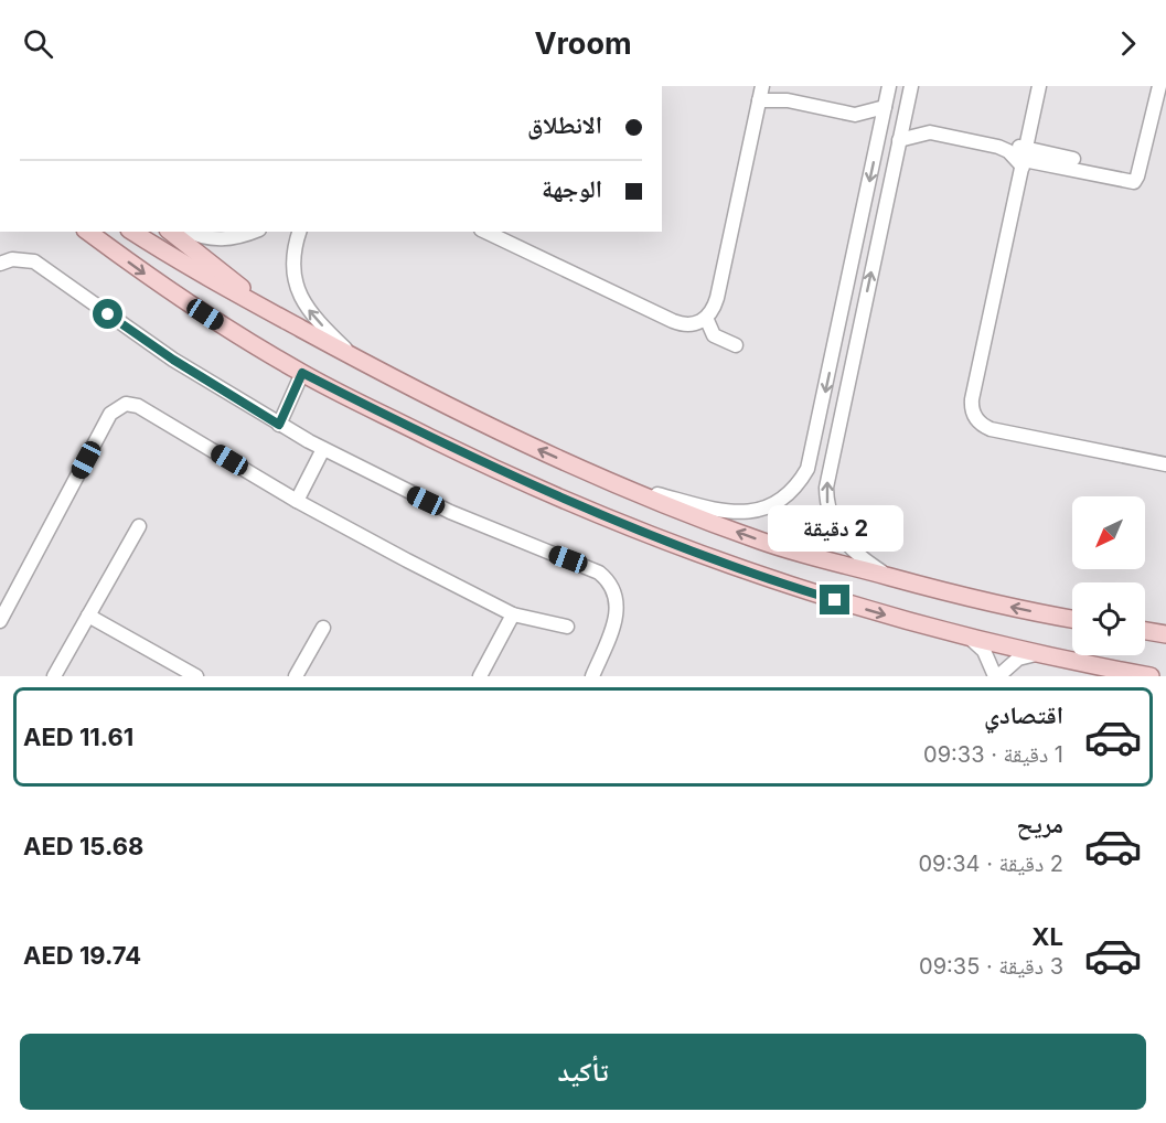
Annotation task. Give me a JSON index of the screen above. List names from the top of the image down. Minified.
{"north":"bottom left","page":{"header":"Vroom","banner":["الانطلاق","الوجهة"],"bubble":"2 دقيقة","list":[{"name":"اقتصادي","note":"1 دقيقة · 09:33","value":"AED 11.61"},{"name":"مريح","note":"2 دقيقة · 09:34","value":"AED 15.68"},{"name":"XL","note":"3 دقيقة · 09:35","value":"AED 19.74"}],"buttons":"تأكيد"}}
